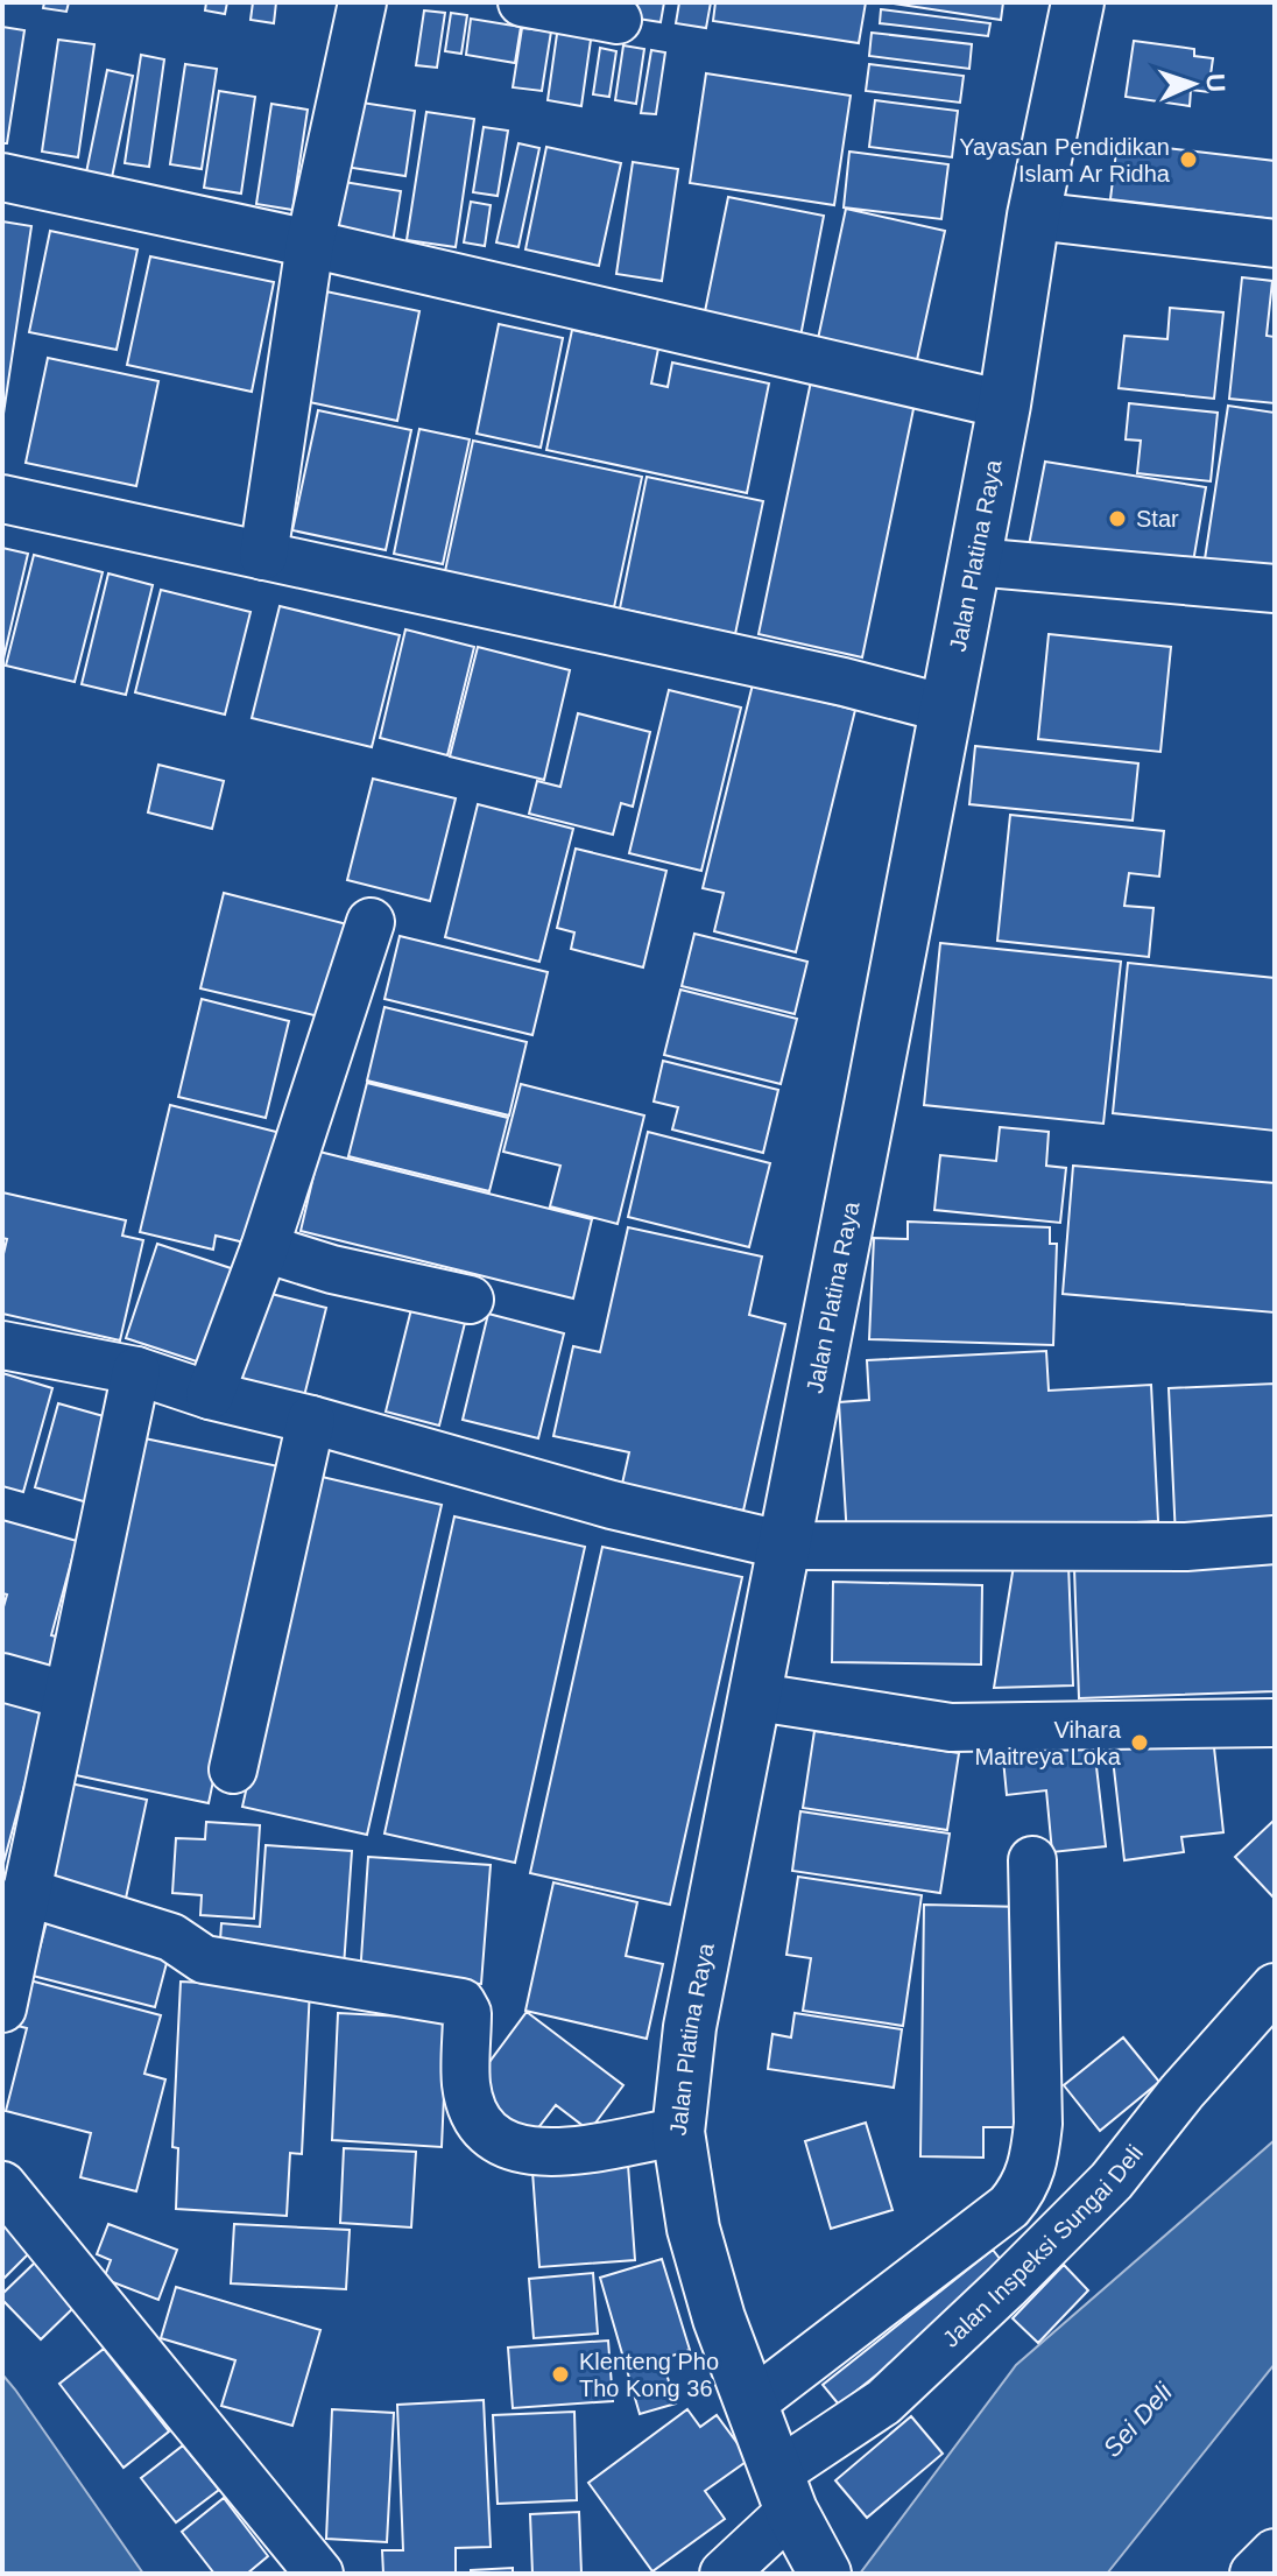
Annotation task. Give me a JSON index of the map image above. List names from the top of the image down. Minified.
{"streets":{"main road":["Jalan Platina Raya"],"street":["Jalan Inspeksi Sungai Deli"]},"crossings":[["Jalan Platina Raya","Jalan Inspeksi Sungai Deli"]],"water":["Sei Deli"],"places":["Yayasan Pendidikan Islam Ar Ridha","Star","Vihara Maitreya Loka","Klenteng Pho Tho Kong 36"],"north":"right"}
